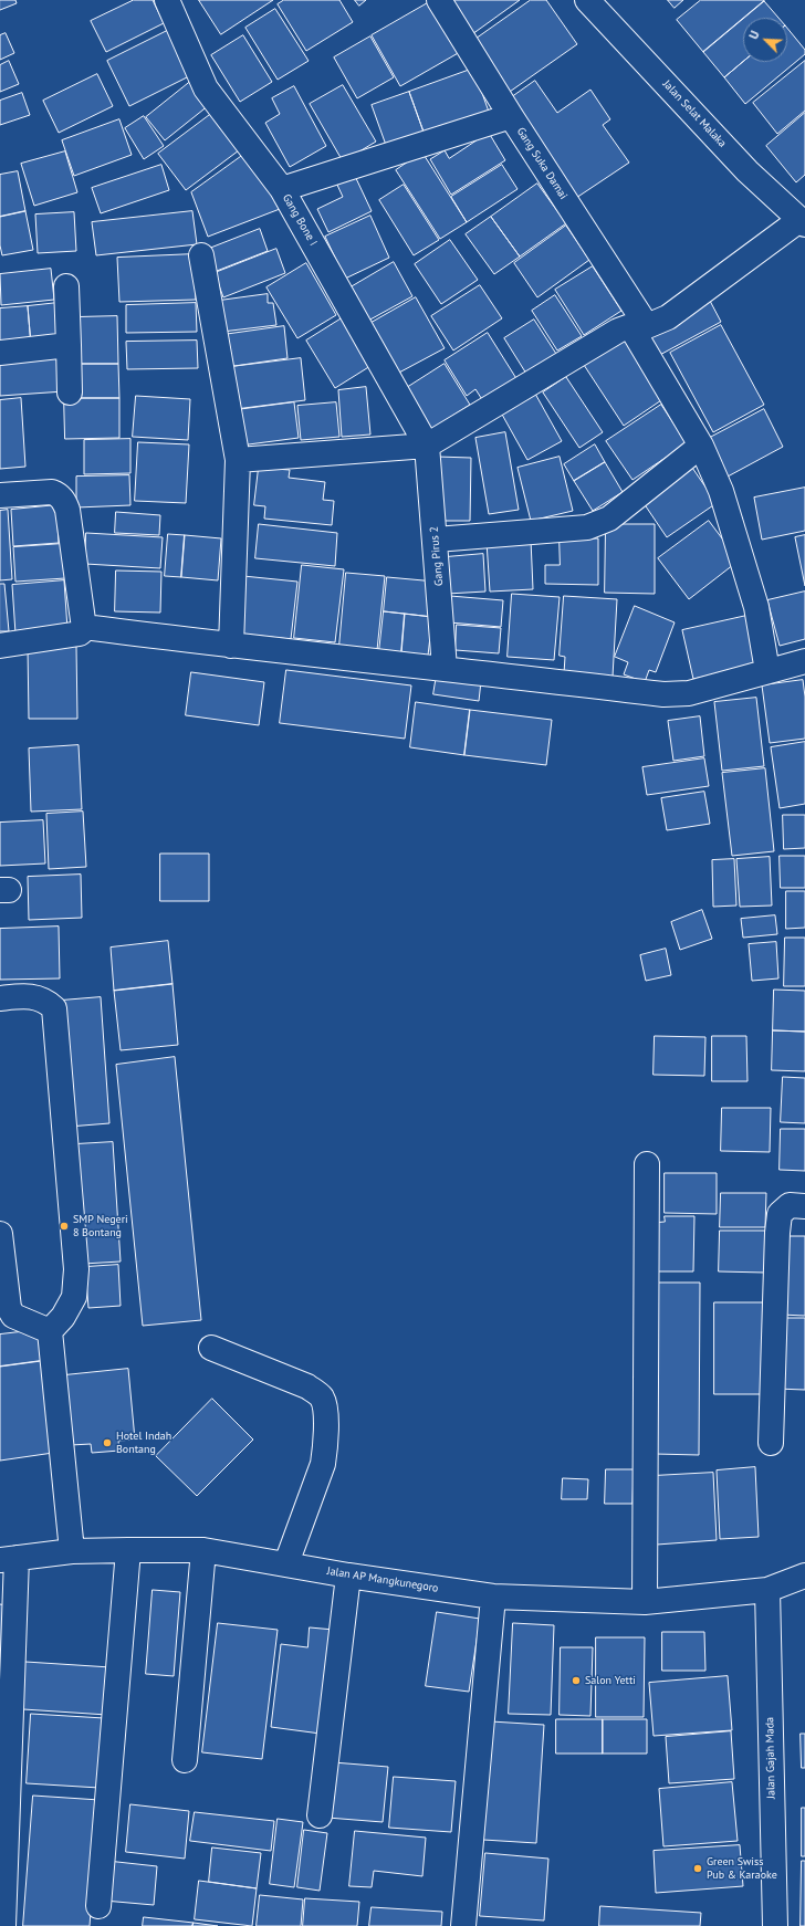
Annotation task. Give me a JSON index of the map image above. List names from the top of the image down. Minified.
{"streets":{"street":["Jalan Selat Malaka","Gang Suka Damai","Gang Bone I","Gang Pirus 2","Jalan AP Mangkunegoro","Jalan Gajah Mada"]},"crossings":[["Gang Bone I","Gang Pirus 2"],["Jalan AP Mangkunegoro","Jalan Gajah Mada"]],"places":["SMP Negeri 8 Bontang","Hotel Indah Bontang","Salon Yetti","Green Swiss Pub & Karaoke"],"north":"top left"}
